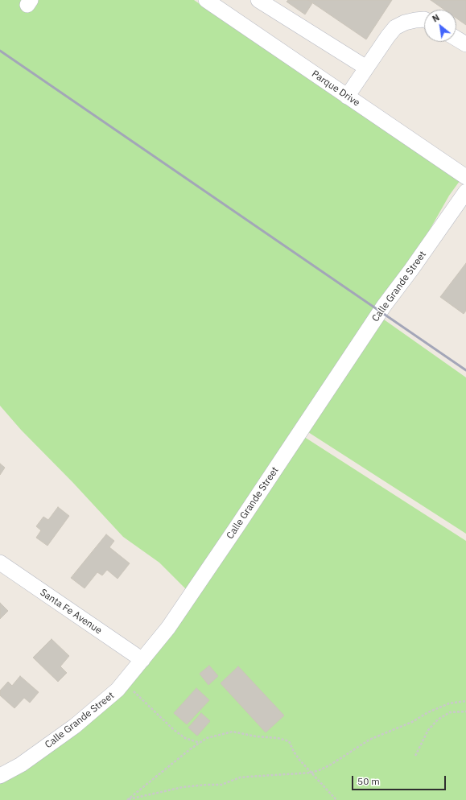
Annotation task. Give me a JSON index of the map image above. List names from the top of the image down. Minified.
{"streets":{"street":["Parque Drive","Calle Grande Street","Santa Fe Avenue"]},"crossings":[["Calle Grande Street","Santa Fe Avenue"]],"scale_bar":"50 m","north":"top left"}
